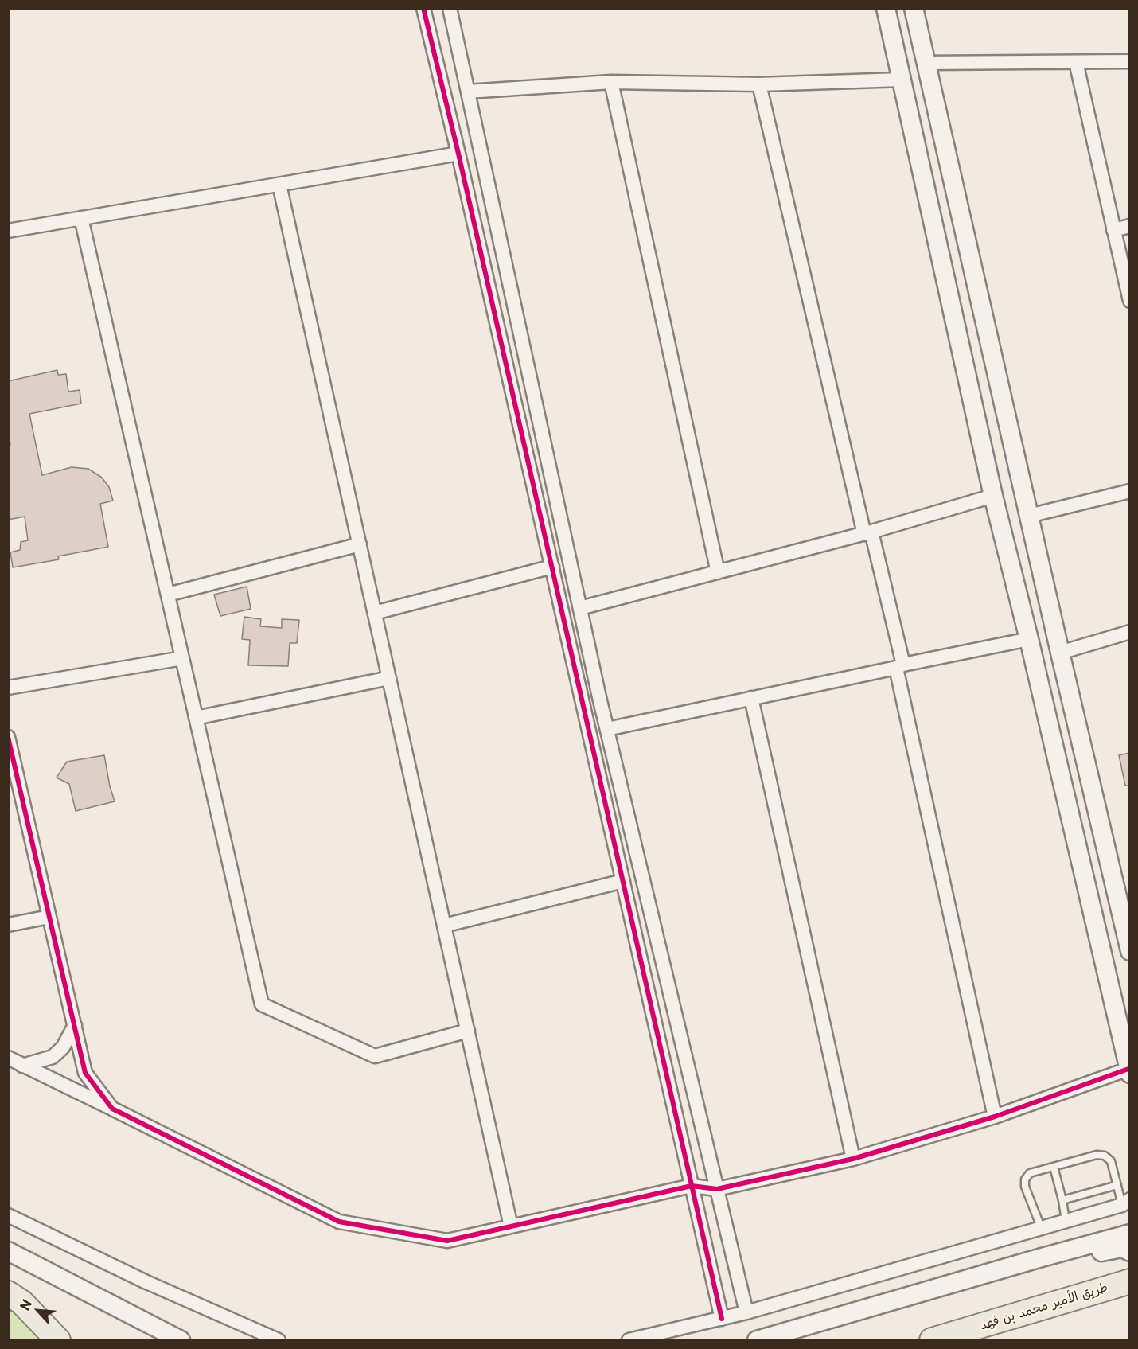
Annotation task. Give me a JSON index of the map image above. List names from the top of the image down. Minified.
{"streets":{"highway":["طريق الأمير محمد بن فهد"]},"north":"top left"}
